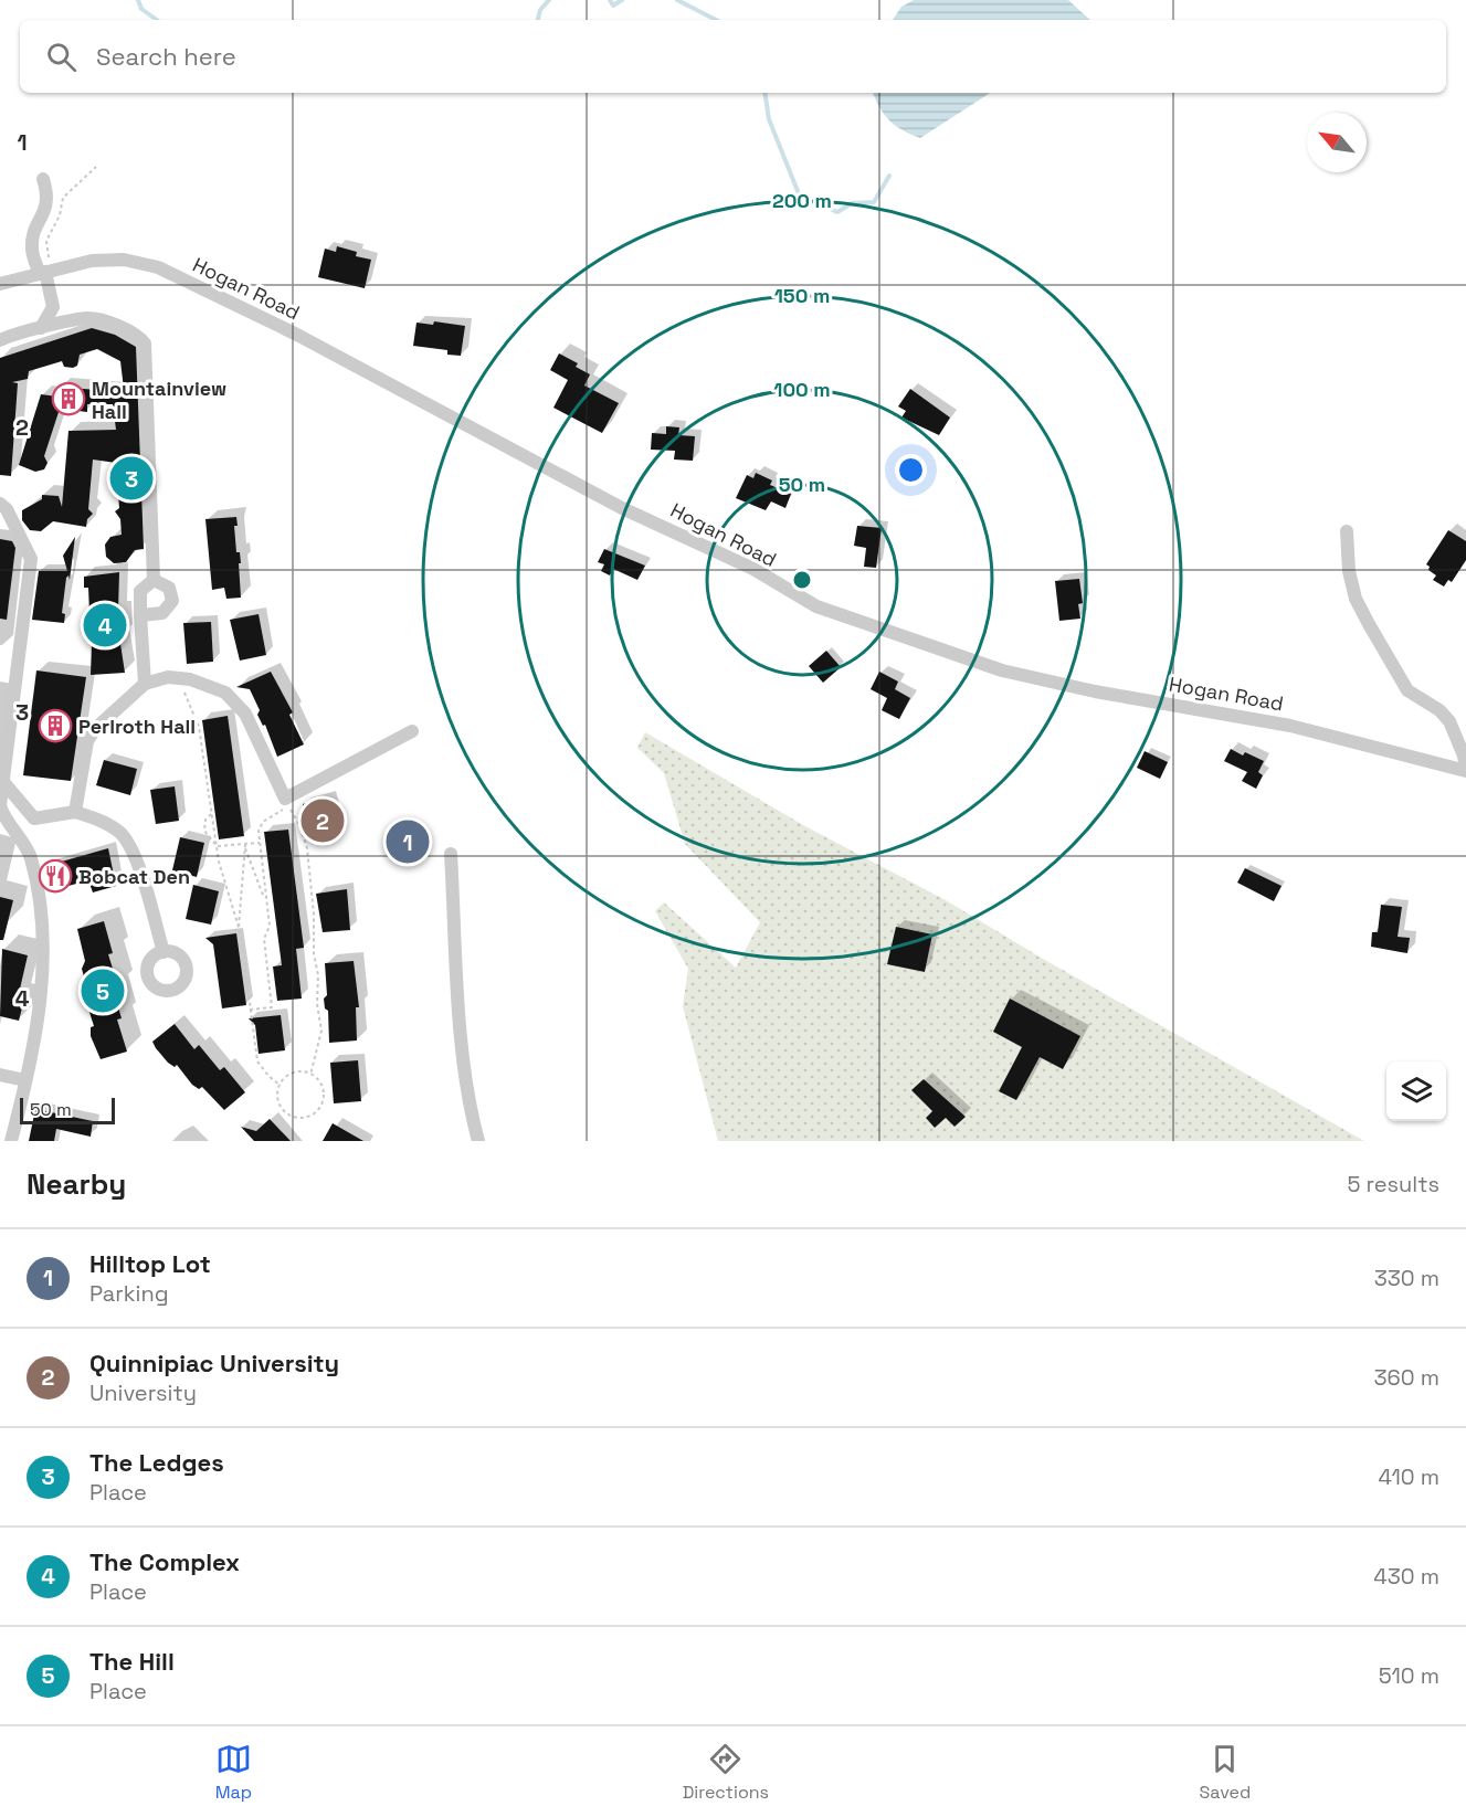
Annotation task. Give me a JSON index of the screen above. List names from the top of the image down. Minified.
{"streets":{"street":["Hogan Road"]},"places":{"building":["Mountainview Hall","Perlroth Hall"],"restaurant":["Bobcat Den"]},"scale_bar":"50 m","north":"top left","page":{"search":"Search here","pins":["3","4","2","1","5"],"scale":"50 m","heading":["Nearby","5 results"],"list":[{"mark":"1","name":"Hilltop Lot","note":"Parking","value":"330 m"},{"mark":"2","name":"Quinnipiac University","note":"University","value":"360 m"},{"mark":"3","name":"The Ledges","note":"Place","value":"410 m"},{"mark":"4","name":"The Complex","note":"Place","value":"430 m"},{"mark":"5","name":"The Hill","note":"Place","value":"510 m"}],"nav":["Map","Directions","Saved"]},"grid":{"rows":["1","2","3","4"]},"rings":["200 m","150 m","100 m","50 m"]}
